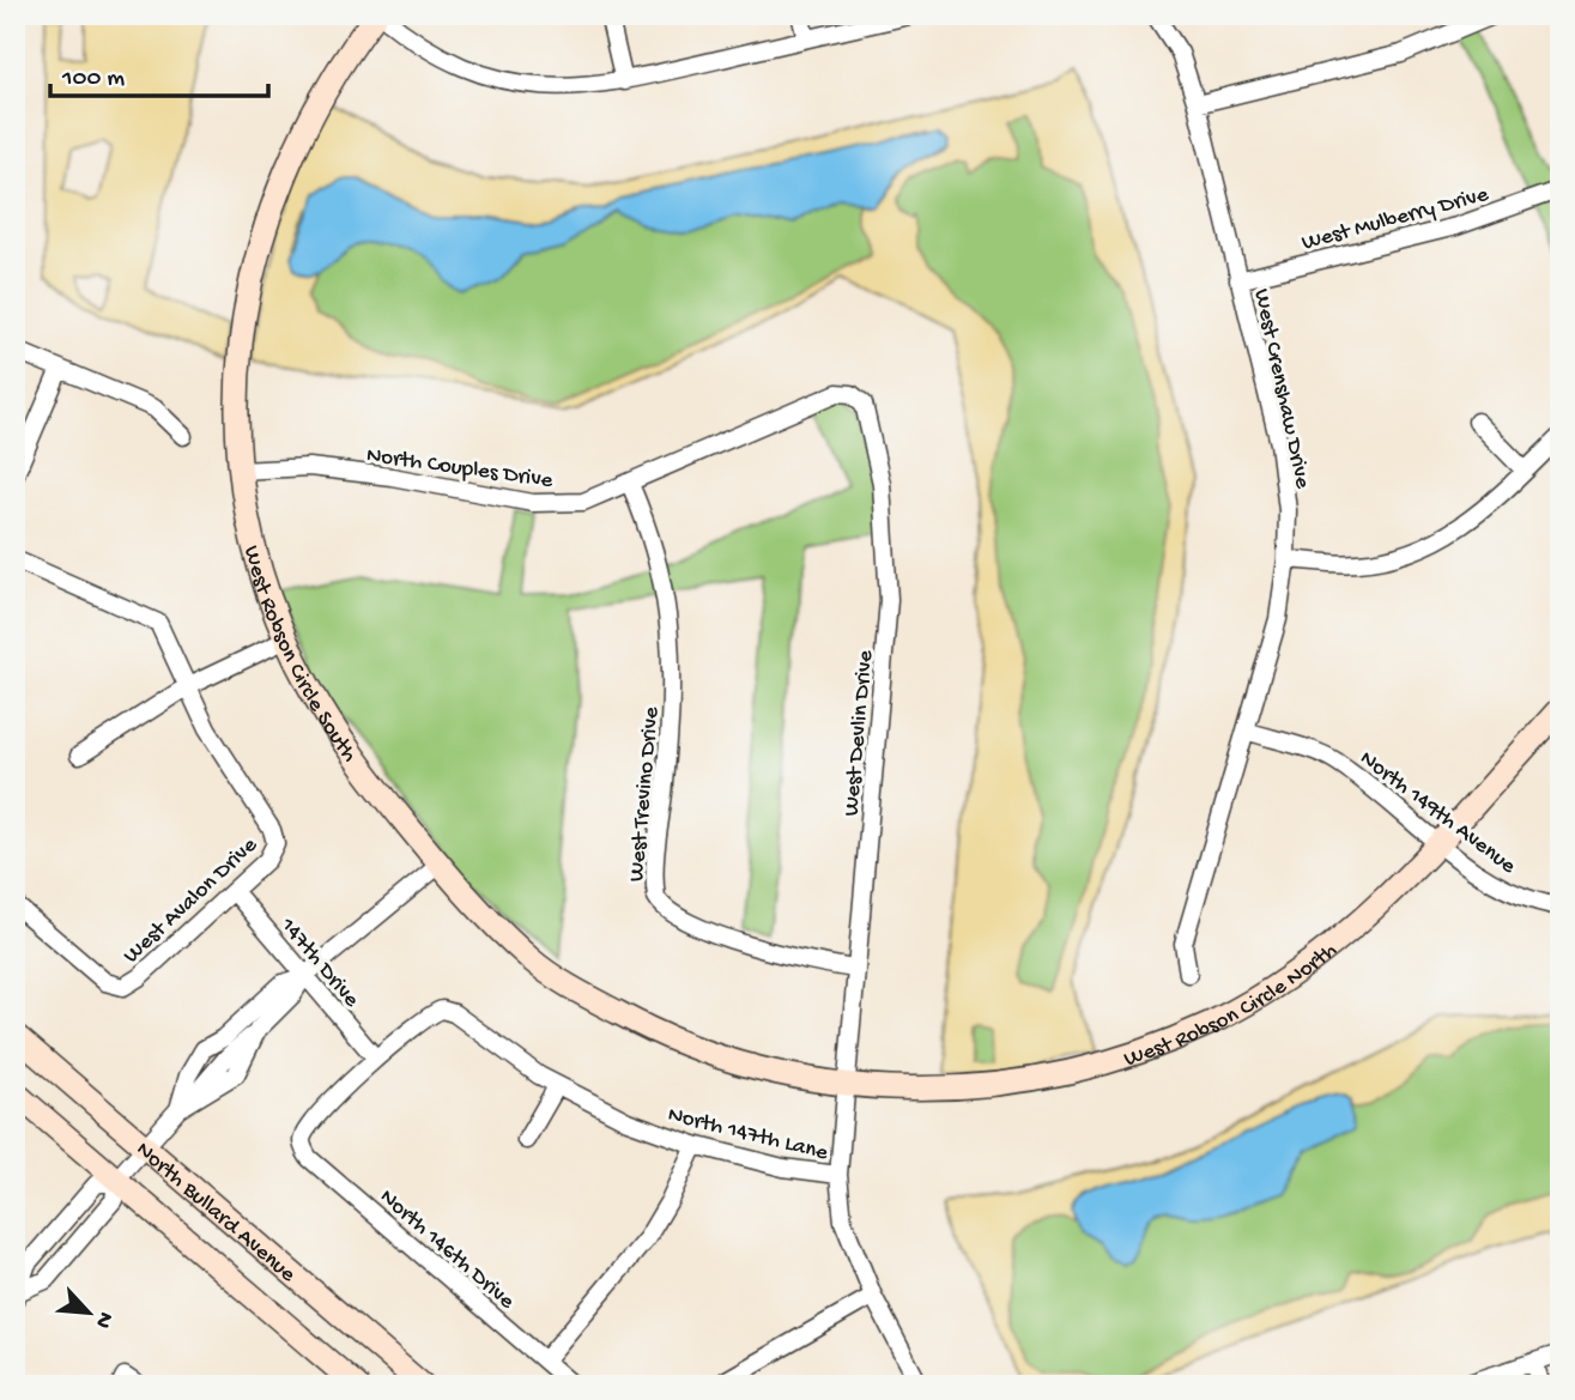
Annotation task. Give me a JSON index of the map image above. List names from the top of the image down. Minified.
{"streets":{"street":["West Mulberry Drive","West Crenshaw Drive","North Couples Drive","West Robson Circle South","West Devlin Drive","West Trevino Drive","North 149th Avenue","West Avalon Drive","147th Drive","West Robson Circle North","North 147th Lane","North Bullard Avenue","North 146th Drive"]},"crossings":[["West Mulberry Drive","West Crenshaw Drive"],["West Crenshaw Drive","North 149th Avenue"],["North Couples Drive","West Robson Circle South"],["North Couples Drive","West Devlin Drive"],["North Couples Drive","West Trevino Drive"],["West Robson Circle South","West Robson Circle North"],["West Devlin Drive","West Trevino Drive"],["West Devlin Drive","West Robson Circle North"],["West Devlin Drive","North 147th Lane"],["North 149th Avenue","West Robson Circle North"],["West Avalon Drive","147th Drive"],["147th Drive","North 147th Lane"],["147th Drive","North 146th Drive"],["West Robson Circle North","North 147th Lane"],["North 147th Lane","North 146th Drive"]],"scale_bar":"100 m","north":"bottom right"}
